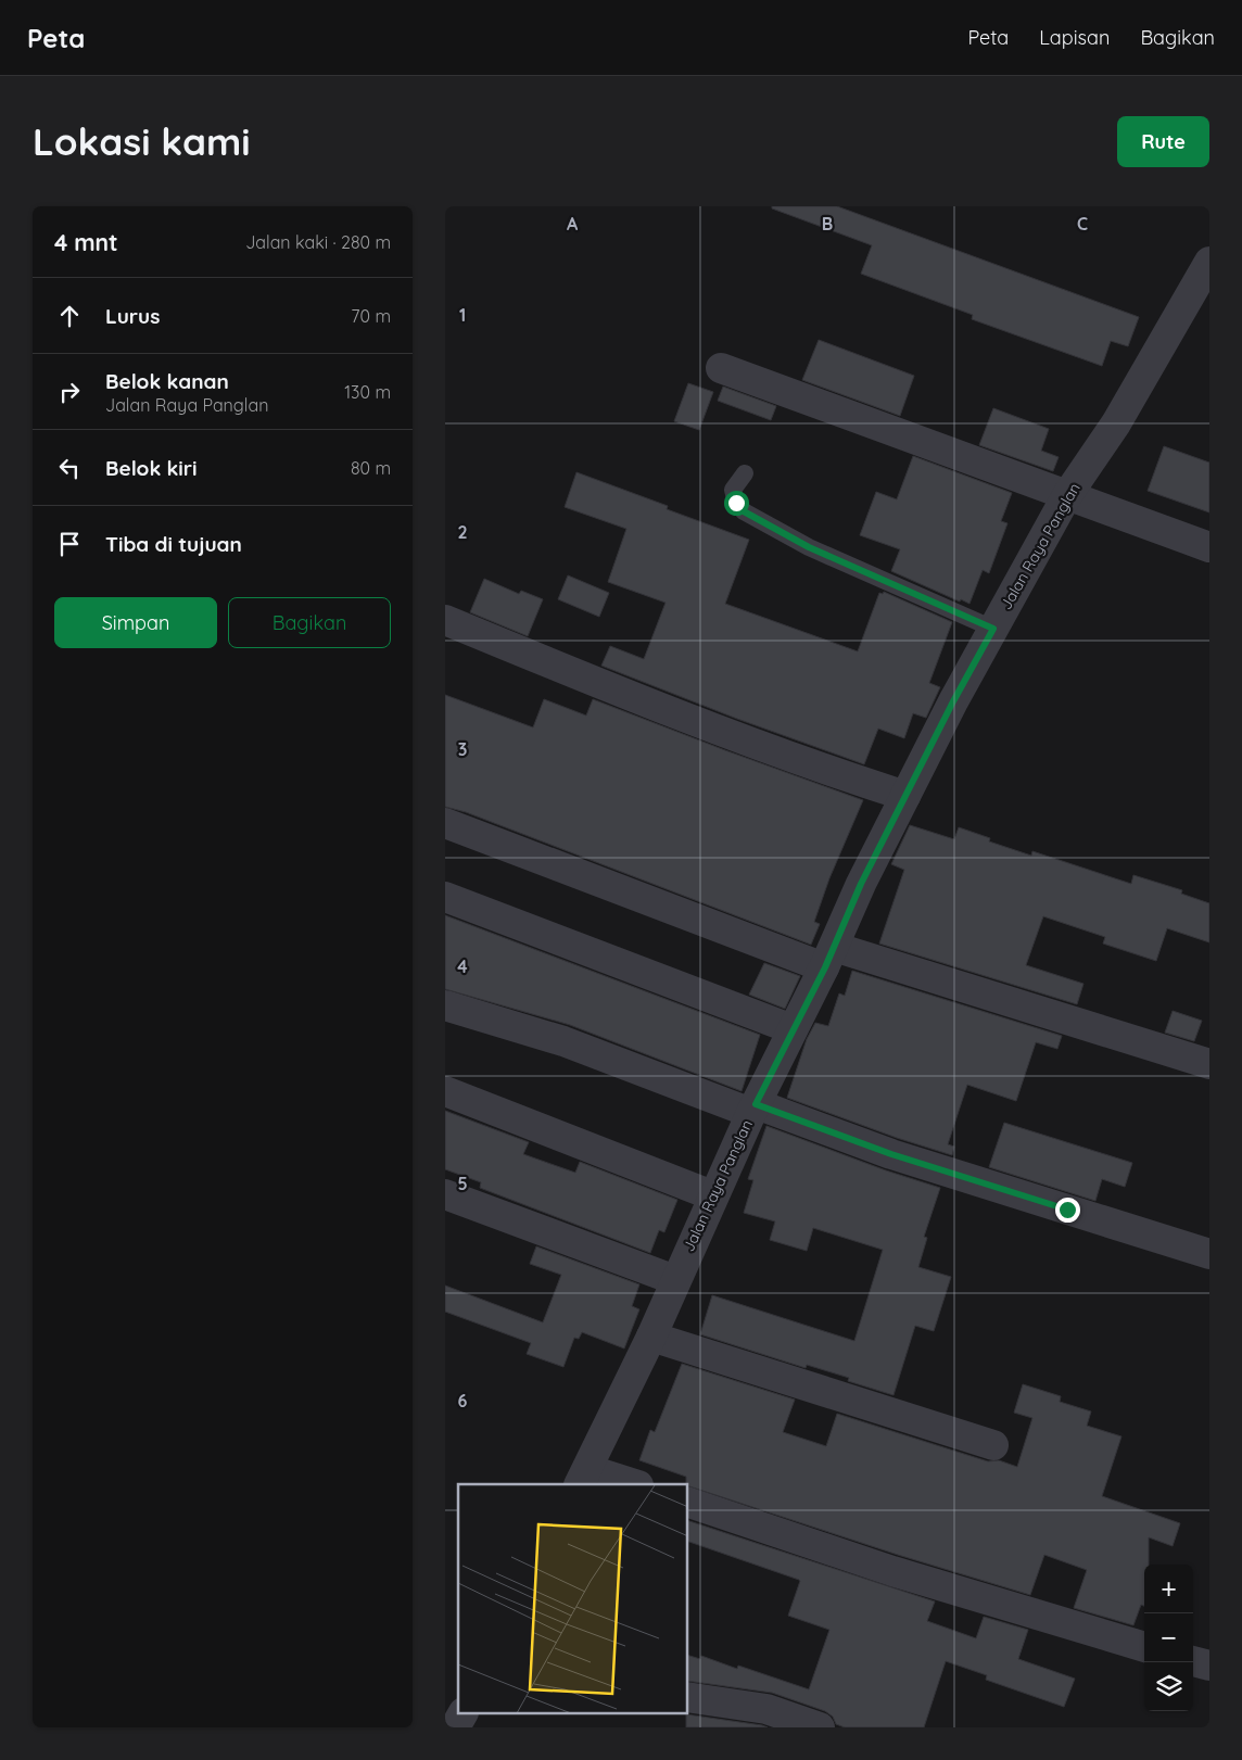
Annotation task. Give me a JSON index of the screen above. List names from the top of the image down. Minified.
{"streets":{"street":["Jalan Raya Panglan"]},"page":{"header":"Peta","nav":["Peta","Lapisan","Bagikan"],"buttons":["Rute",["Simpan","Bagikan"]],"title":"Lokasi kami","heading":["4 mnt","Jalan kaki · 280 m"],"list":[["Lurus","70 m"],["Belok kanan","Jalan Raya Panglan","130 m"],["Belok kiri","80 m"],"Tiba di tujuan"],"map_buttons":["+","−"]},"grid":{"columns":["A","B","C"],"rows":["1","2","3","4","5","6"]}}
